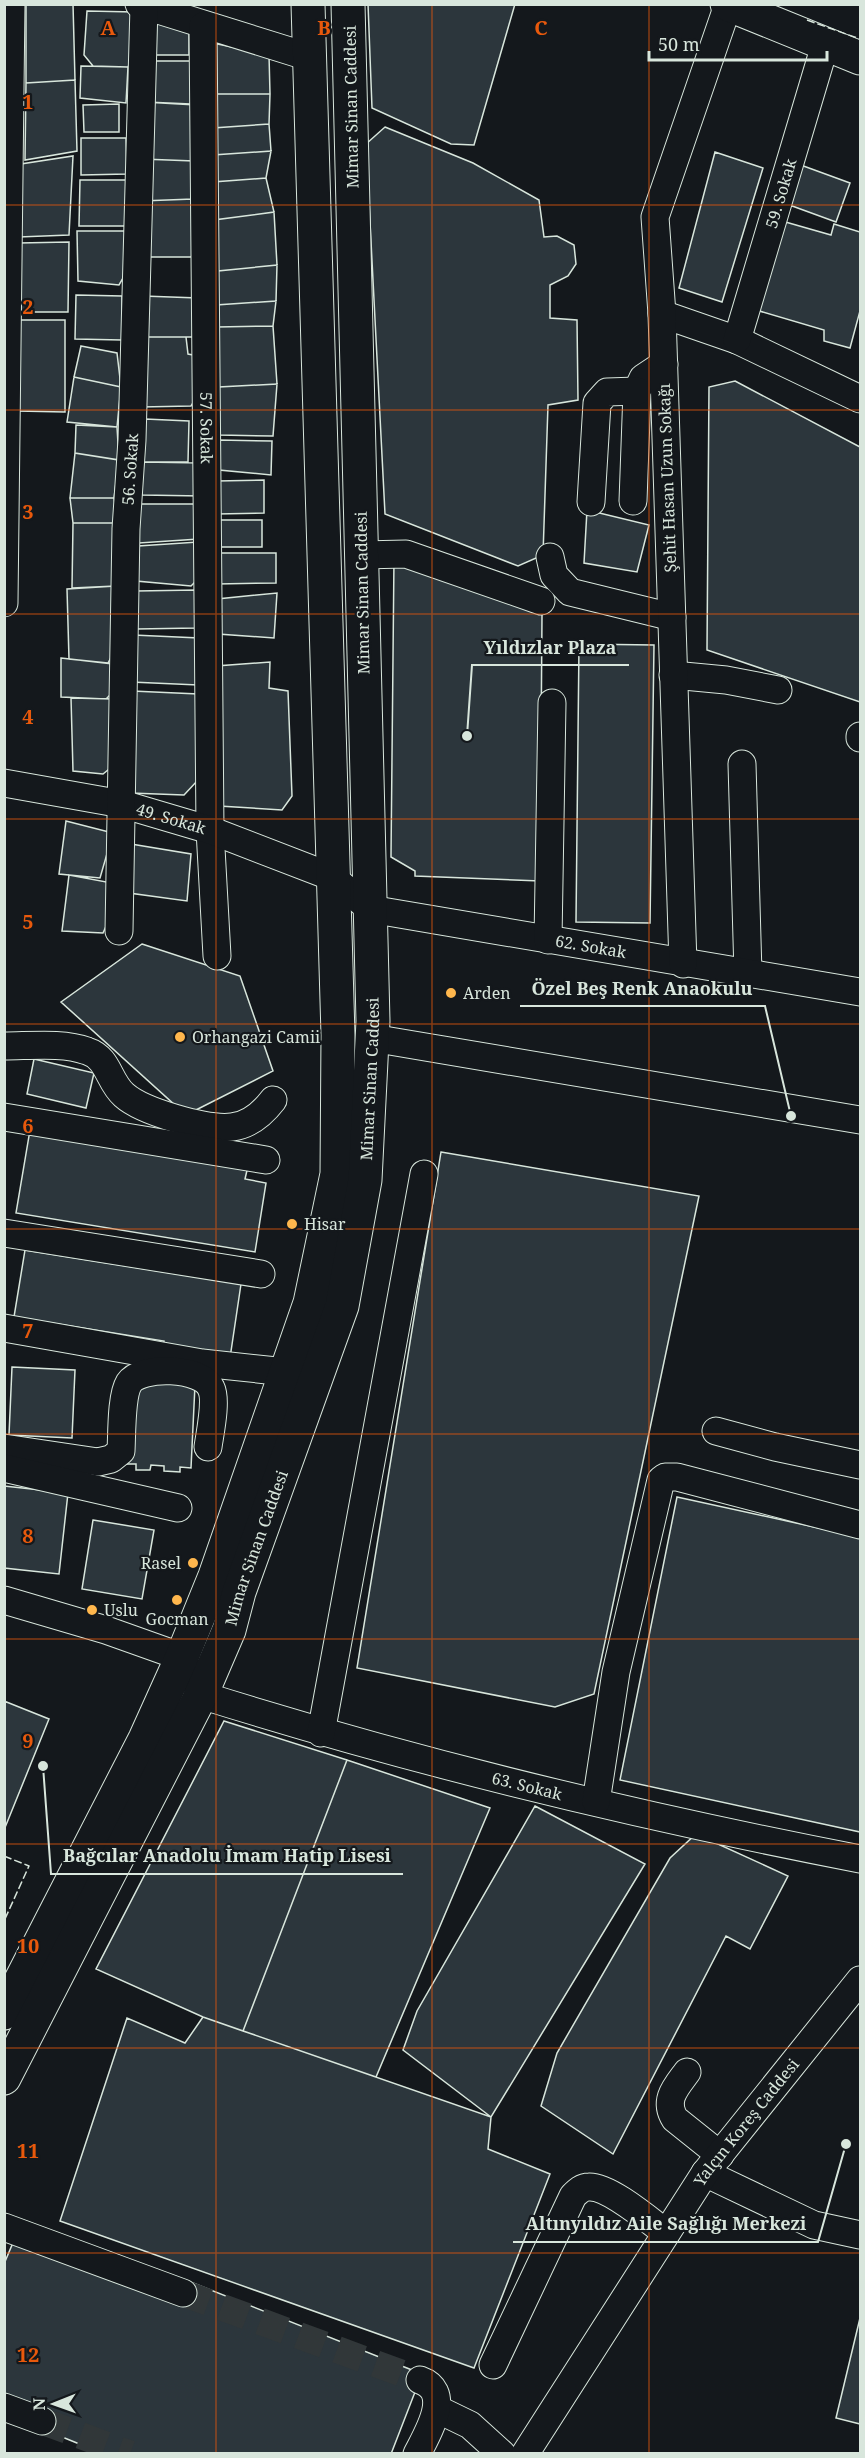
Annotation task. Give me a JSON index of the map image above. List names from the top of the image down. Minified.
{"streets":{"main road":["Mimar Sinan Caddesi"],"street":["59. Sokak","57. Sokak","56. Sokak","Şehit Hasan Uzun Sokağı","49. Sokak","62. Sokak","63. Sokak","Yalçın Koreş Caddesi"]},"crossings":[["Mimar Sinan Caddesi","49. Sokak"],["Mimar Sinan Caddesi","62. Sokak"],["Mimar Sinan Caddesi","63. Sokak"],["57. Sokak","49. Sokak"],["56. Sokak","49. Sokak"],["Şehit Hasan Uzun Sokağı","62. Sokak"]],"places":["Yıldızlar Plaza","Arden","Orhangazi Camii","Özel Beş Renk Anaokulu","Hisar","Rasel","Gocman","Uslu","Bağcılar Anadolu İmam Hatip Lisesi","Altınyıldız Aile Sağlığı Merkezi"],"scale_bar":"50 m","north":"left","grid":{"columns":["A","B","C"],"rows":["1","2","3","4","5","6","7","8","9","10","11","12"]}}
